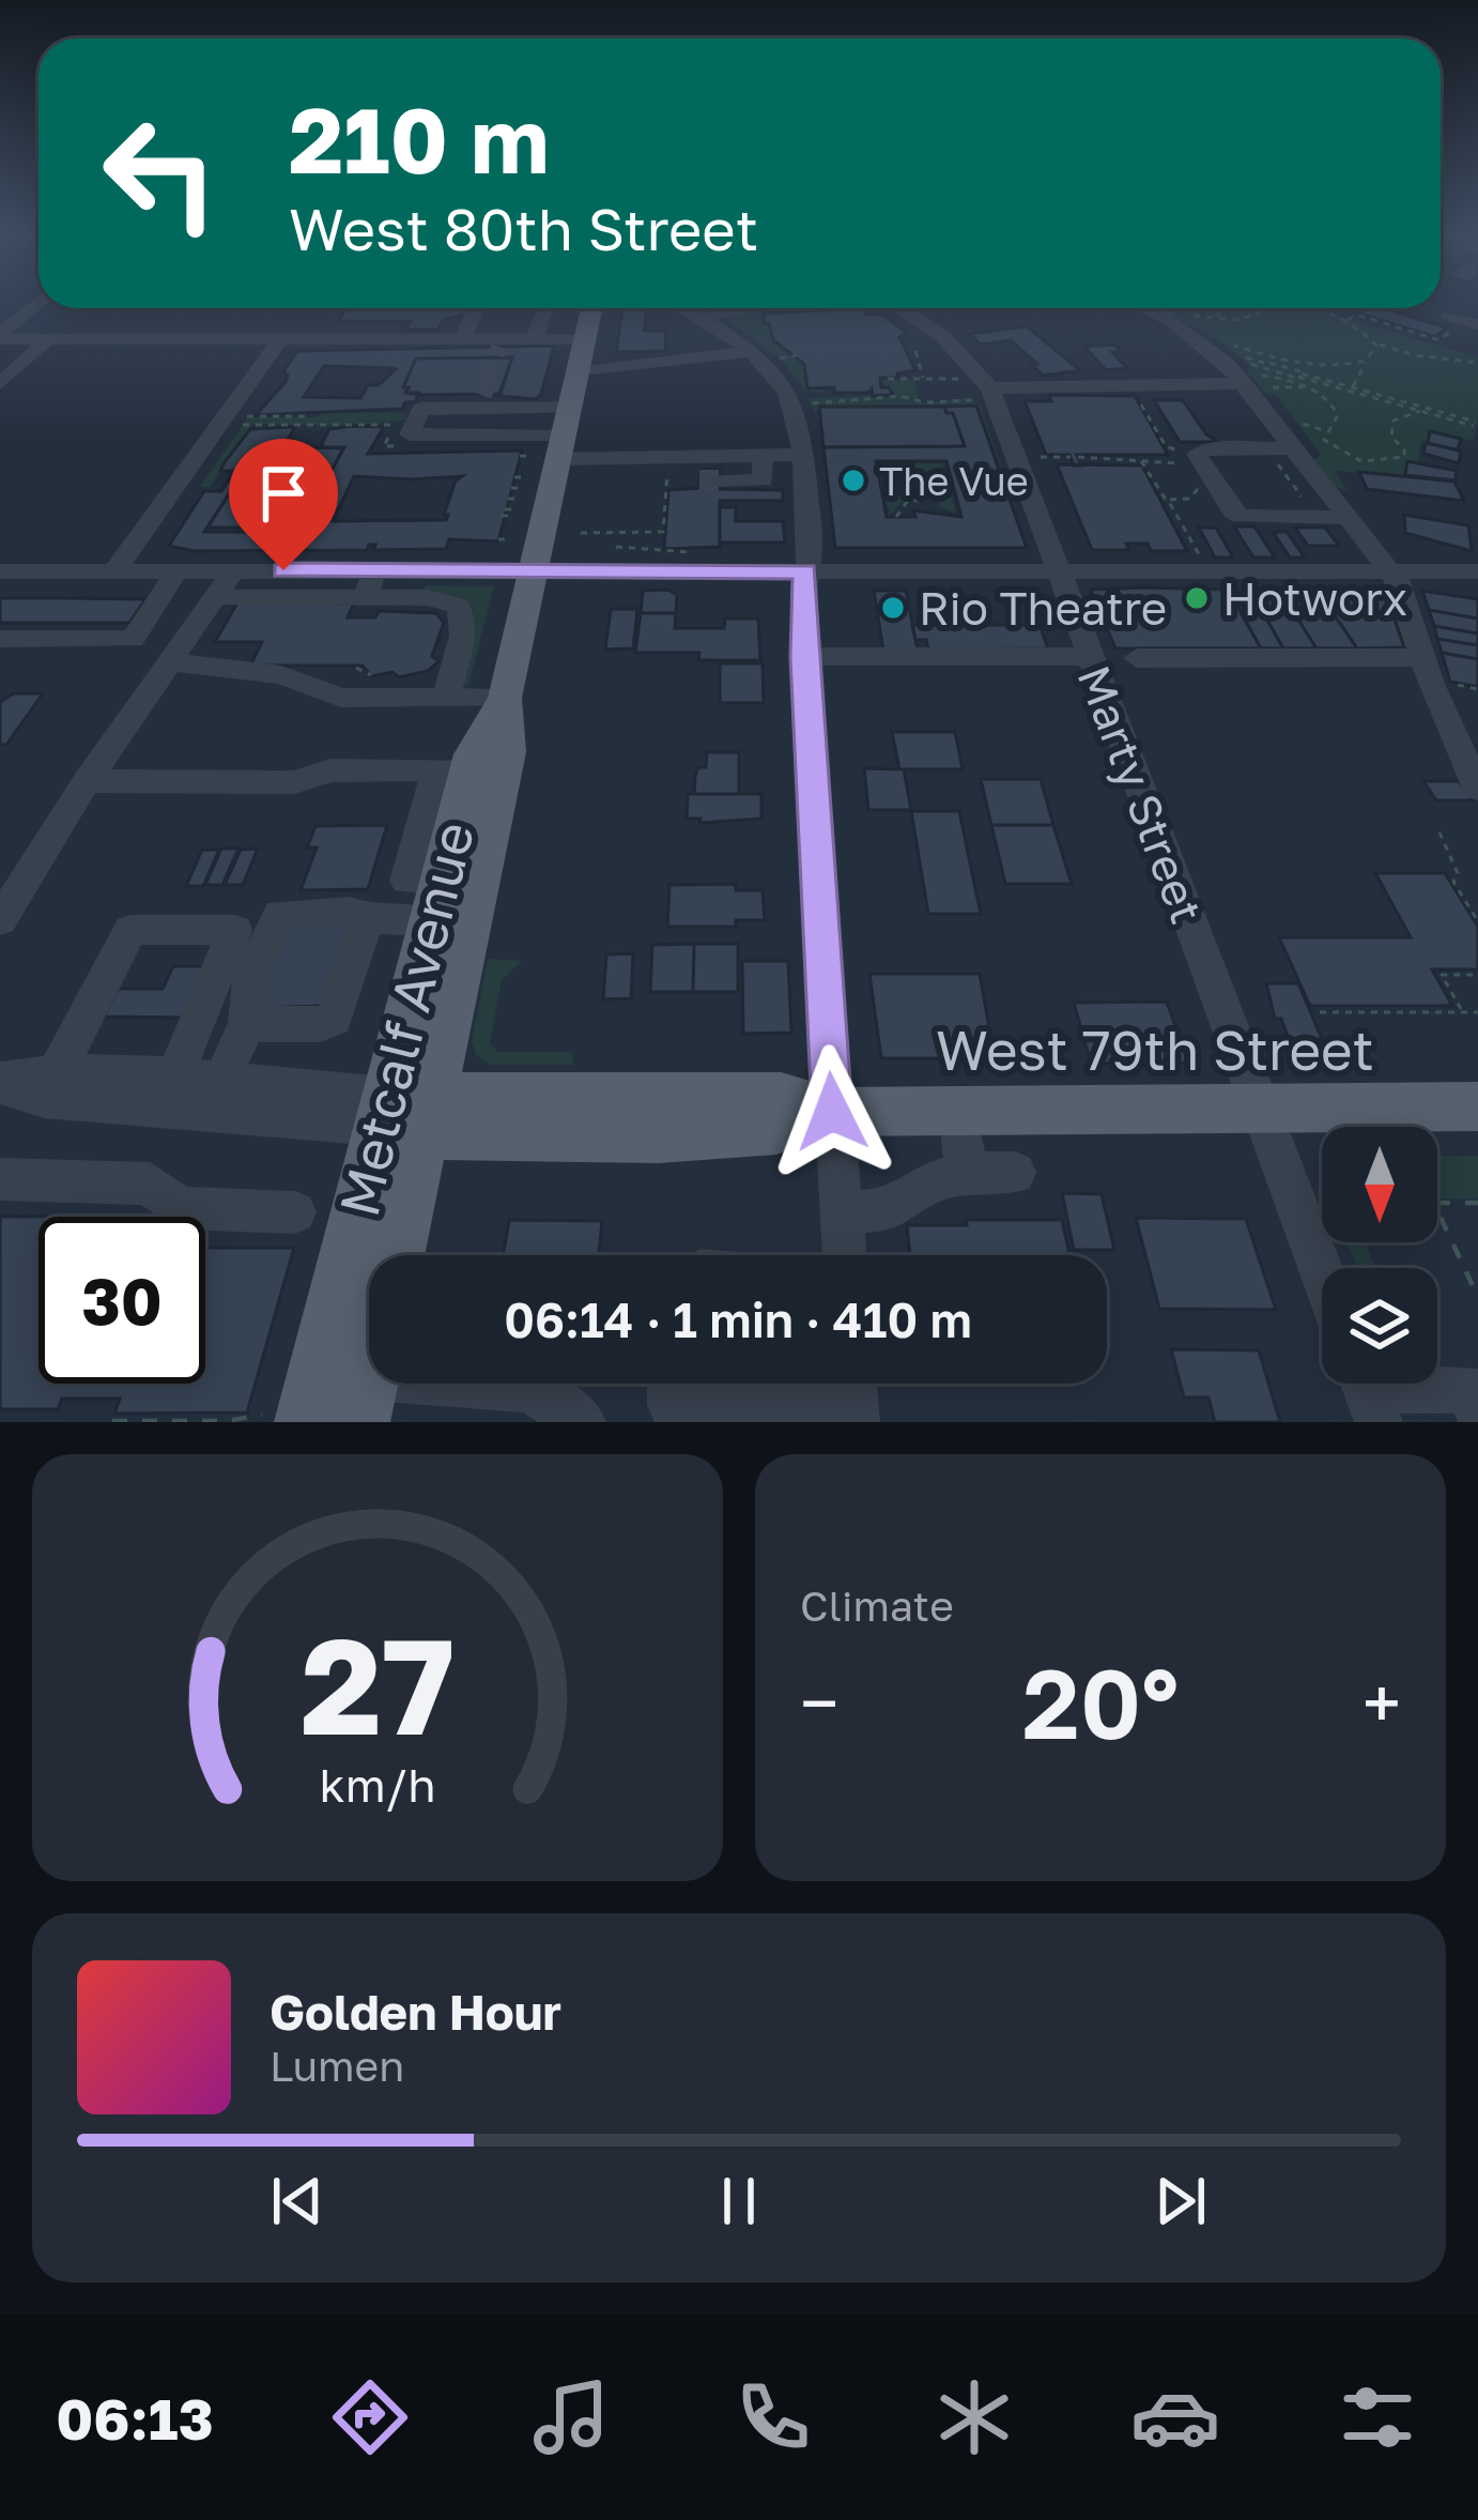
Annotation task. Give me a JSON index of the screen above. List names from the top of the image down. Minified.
{"streets":{"main road":["Metcalf Avenue","West 79th Street"],"street":["Marty Street"]},"crossings":[["Marty Street","West 79th Street"],["Metcalf Avenue","West 79th Street"]],"places":["The Vue","Hotworx","Rio Theatre"],"north":"bottom","page":{"turn":["210 m","West 80th Street"],"limit":"30","trip":"06:14 · 1 min · 410 m","tile":"Climate","heat":["−","20°","+"],"song":["Golden Hour","Lumen"],"tabs":"06:13","gauge":["27","km/h"]}}
